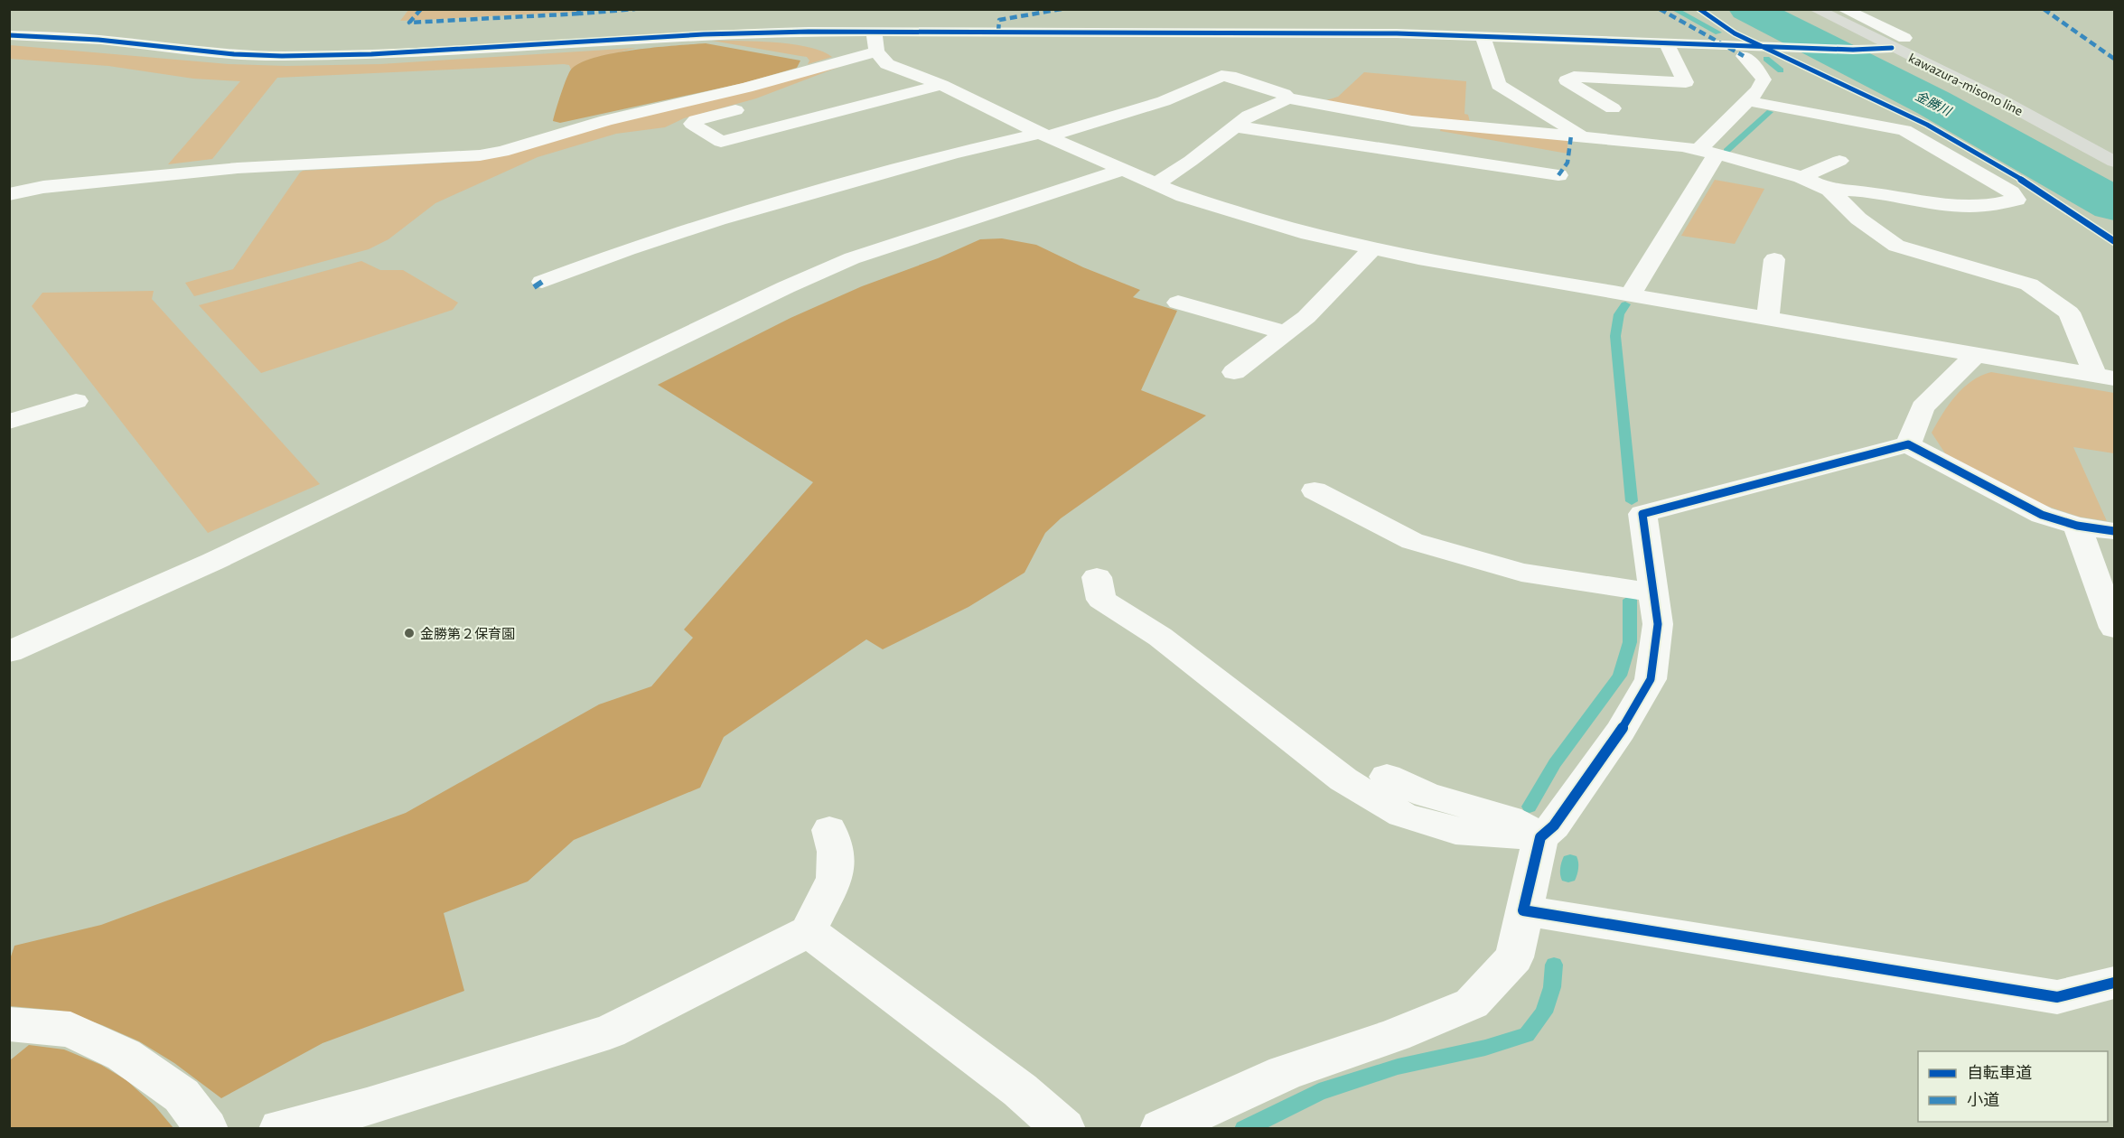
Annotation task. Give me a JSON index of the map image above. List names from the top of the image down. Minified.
{"streets":{"main road":["kawazura-misono line"]},"water":["金勝川"],"places":["金勝第２保育園"],"legend":["自転車道","小道"]}
